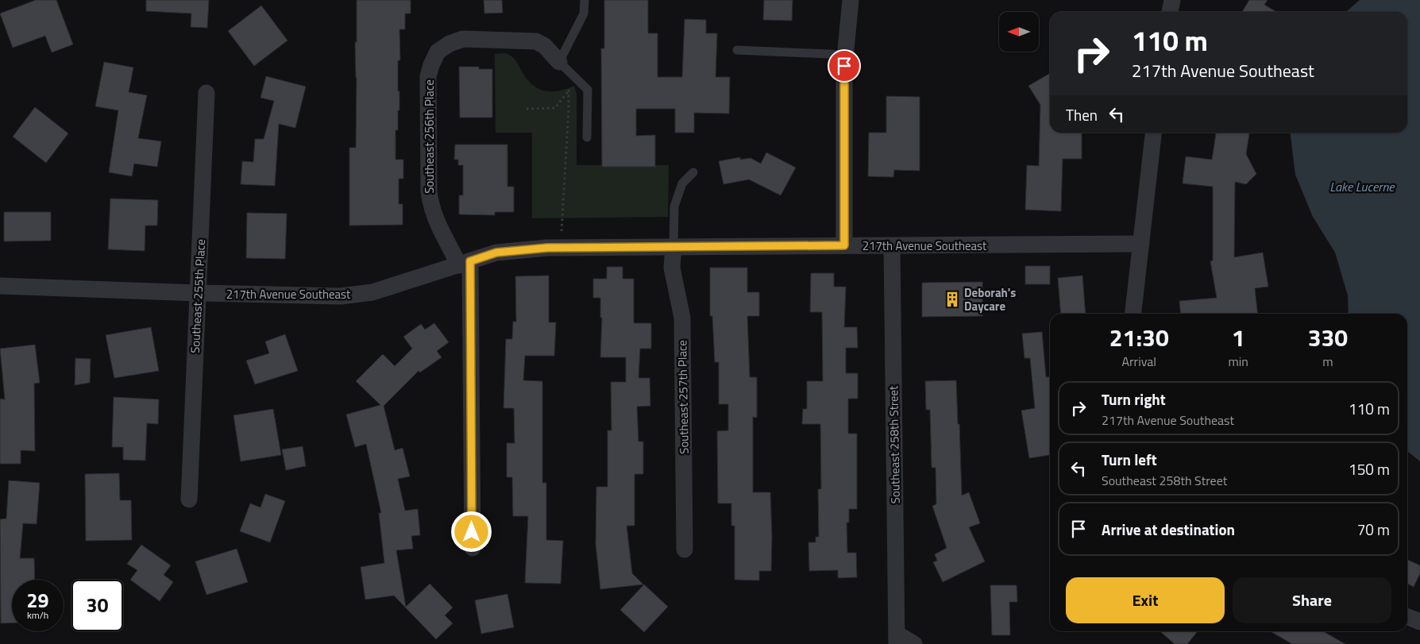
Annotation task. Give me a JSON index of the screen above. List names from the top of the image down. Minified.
{"streets":{"street":["Southeast 256th Place","217th Avenue Southeast","Southeast 255th Place","Southeast 257th Place","Southeast 258th Street"]},"crossings":[["Southeast 256th Place","217th Avenue Southeast"],["217th Avenue Southeast","Southeast 255th Place"],["217th Avenue Southeast","Southeast 257th Place"],["217th Avenue Southeast","Southeast 258th Street"]],"water":["Lake Lucerne"],"places":{"building":["Deborah's Daycare"]},"north":"left","page":{"turn":["110 m","217th Avenue Southeast"],"then":"Then","eta":["21:30","Arrival","1","min","330","m"],"list":[{"name":"Turn right","note":"217th Avenue Southeast","value":"110 m"},{"name":"Turn left","note":"Southeast 258th Street","value":"150 m"},{"name":"Arrive at destination","value":"70 m"}],"buttons":["Exit","Share"],"speed":"29 km/h","limit":"30"}}
